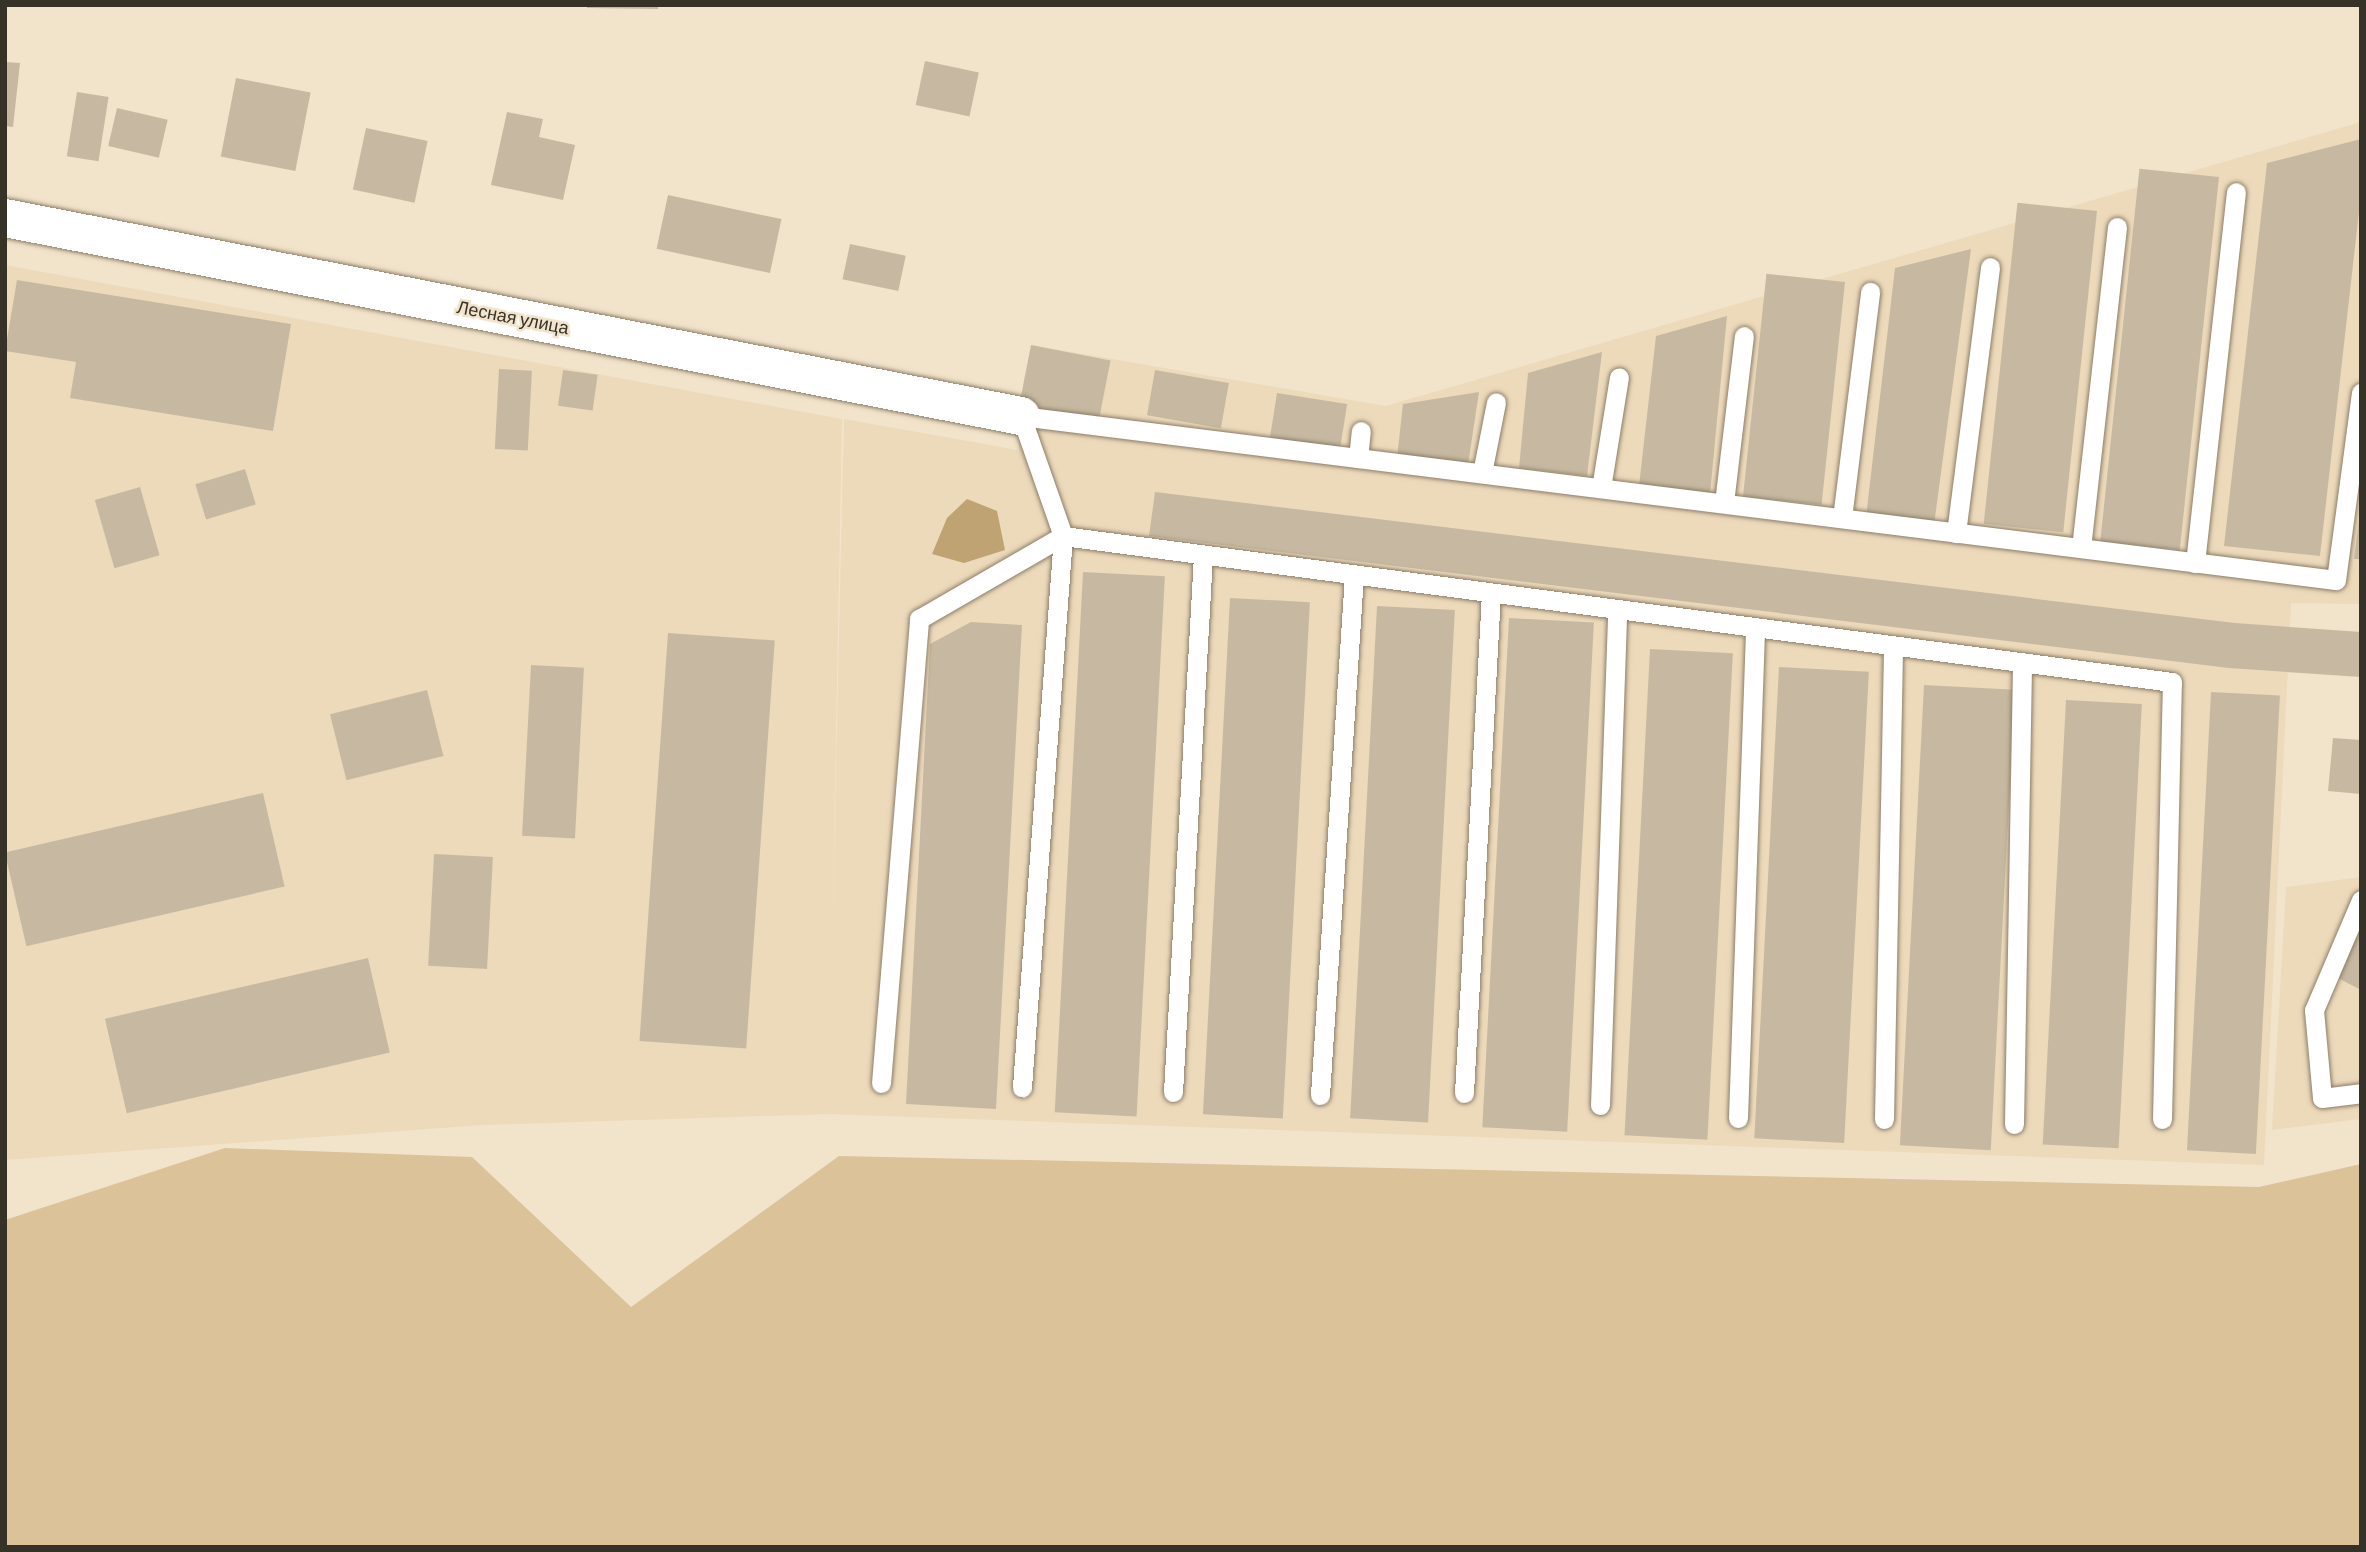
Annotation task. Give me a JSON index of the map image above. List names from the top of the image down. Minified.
{"streets":{"street":["Лесная улица"]}}
